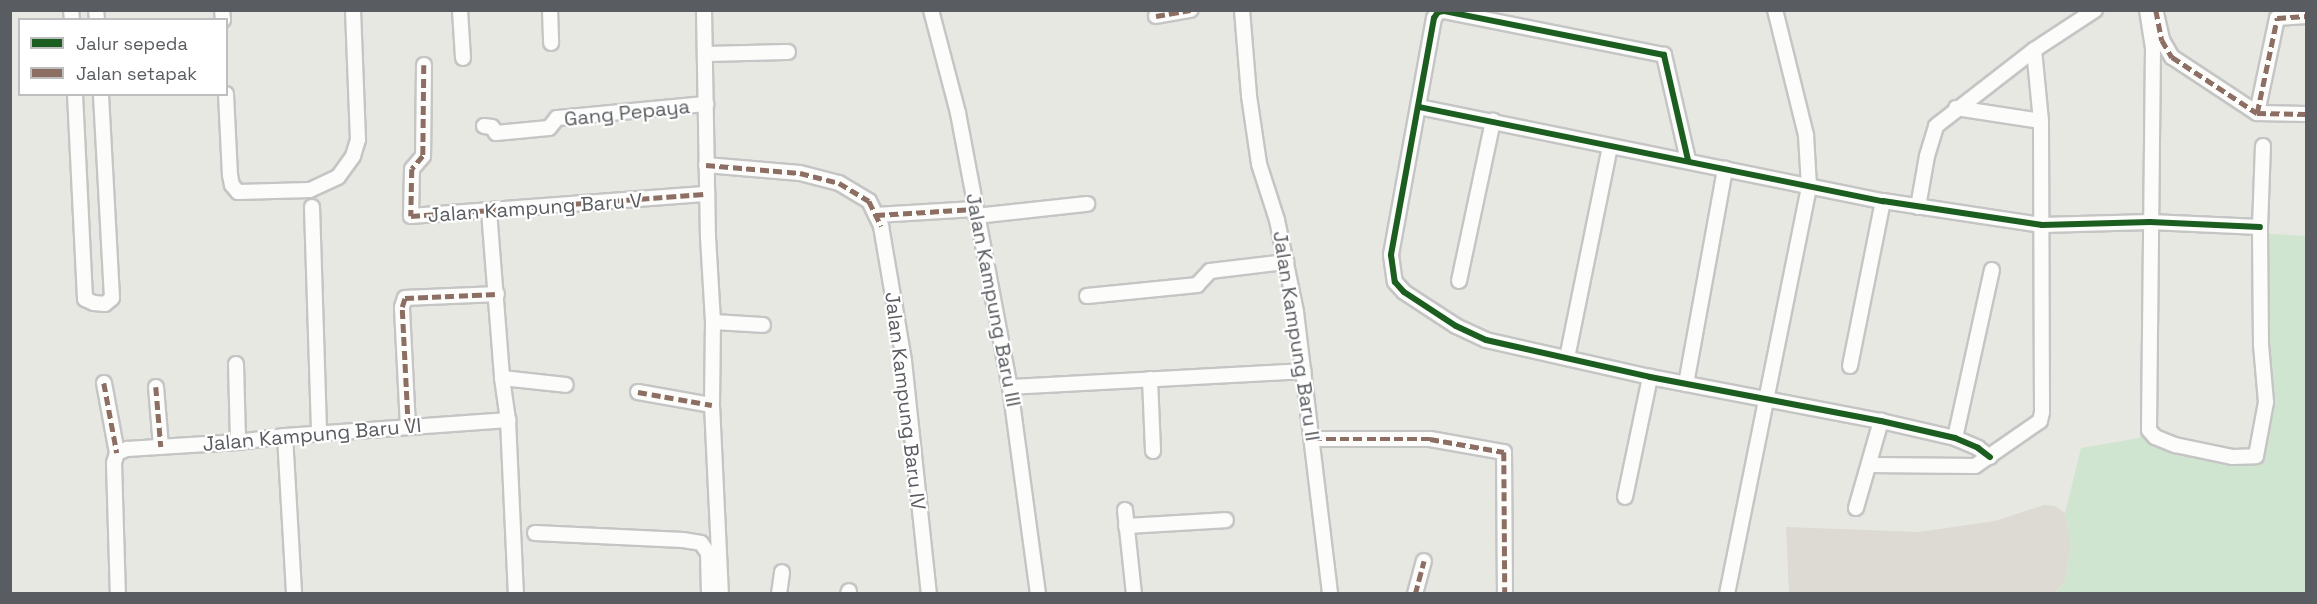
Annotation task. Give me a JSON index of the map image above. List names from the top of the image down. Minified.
{"streets":{"street":["Gang Pepaya","Jalan Kampung Baru V","Jalan Kampung Baru III","Jalan Kampung Baru II","Jalan Kampung Baru IV","Jalan Kampung Baru VI"]},"legend":["Jalur sepeda","Jalan setapak"]}
